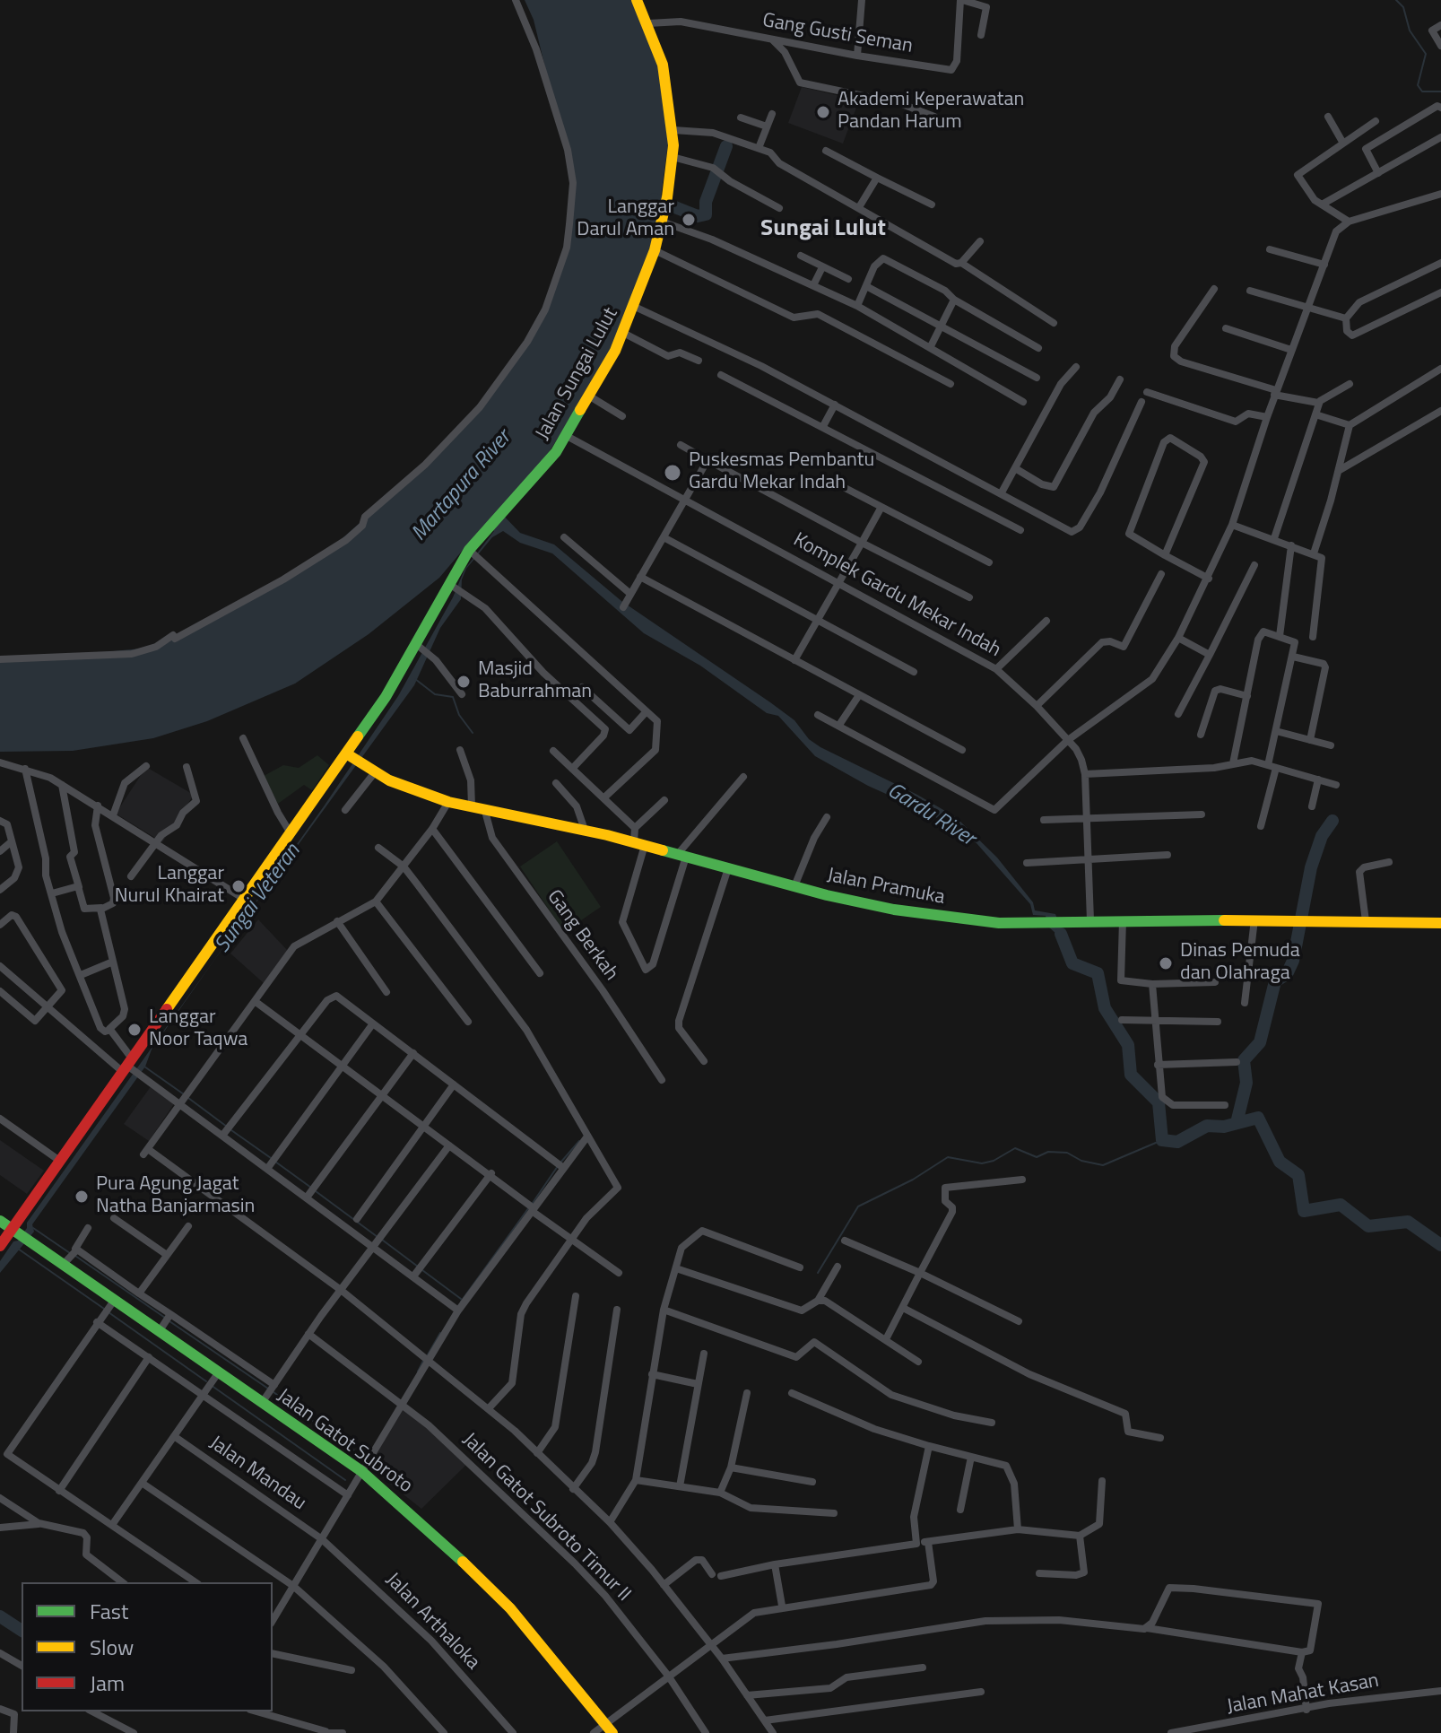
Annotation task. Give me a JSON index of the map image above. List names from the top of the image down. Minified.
{"streets":{"main road":["Jalan Sungai Lulut","Jalan Pramuka","Jalan Gatot Subroto"],"street":["Gang Gusti Seman","Komplek Gardu Mekar Indah","Gang Berkah","Jalan Mandau","Jalan Gatot Subroto Timur II","Jalan Arthaloka","Jalan Mahat Kasan"]},"crossings":[["Gang Gusti Seman","Jalan Sungai Lulut"],["Jalan Sungai Lulut","Komplek Gardu Mekar Indah"],["Jalan Sungai Lulut","Jalan Pramuka"],["Jalan Sungai Lulut","Jalan Gatot Subroto"],["Komplek Gardu Mekar Indah","Jalan Pramuka"],["Jalan Pramuka","Gang Berkah"],["Jalan Gatot Subroto","Jalan Mandau"],["Jalan Mandau","Jalan Arthaloka"]],"districts":["Sungai Lulut"],"water":["Martapura River","Gardu River","Sungai Veteran"],"places":["Akademi Keperawatan Pandan Harum","Langgar Darul Aman","Puskesmas Pembantu Gardu Mekar Indah","Masjid Baburrahman","Langgar Nurul Khairat","Dinas Pemuda dan Olahraga","Langgar Noor Taqwa","Pura Agung Jagat Natha Banjarmasin"],"legend":["Fast","Slow","Jam"]}
